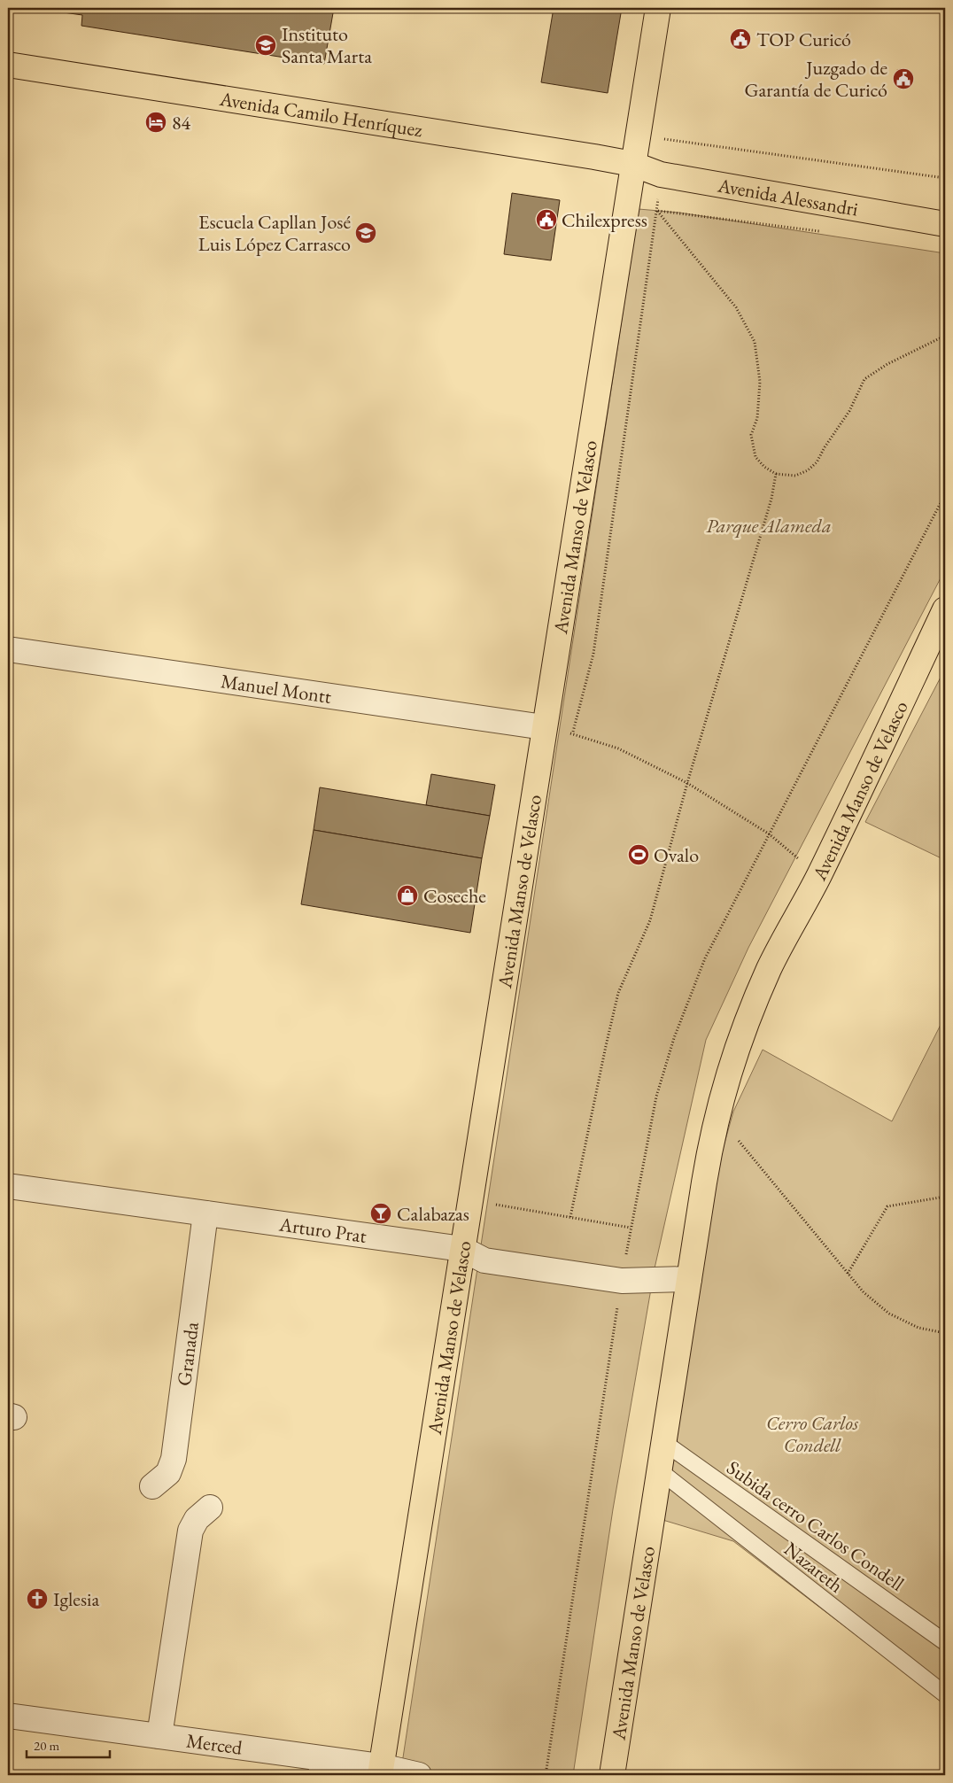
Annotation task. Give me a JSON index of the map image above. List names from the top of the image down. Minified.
{"streets":{"main road":["Avenida Camilo Henríquez","Avenida Alessandri","Avenida Manso de Velasco"],"street":["Manuel Montt","Arturo Prat","Granada","Merced"],"lane":["Subida cerro Carlos Condell","Nazareth"]},"crossings":[["Avenida Camilo Henríquez","Avenida Alessandri"],["Avenida Camilo Henríquez","Avenida Manso de Velasco"],["Avenida Alessandri","Avenida Manso de Velasco"],["Avenida Manso de Velasco","Manuel Montt"],["Avenida Manso de Velasco","Arturo Prat"],["Avenida Manso de Velasco","Subida cerro Carlos Condell"],["Avenida Manso de Velasco","Nazareth"],["Avenida Manso de Velasco","Merced"],["Arturo Prat","Granada"]],"parks":["Parque Alameda","Cerro Carlos Condell"],"places":{"public building":["TOP Curicó","Juzgado de Garantía de Curicó","Chilexpress"],"school or university":["Instituto Santa Marta","Escuela Capllan José Luis López Carrasco"],"hotel":["84"],"sports":["Ovalo"],"shop":["Coseche"],"bar":["Calabazas"],"church":["Iglesia"]},"scale_bar":"20 m"}
